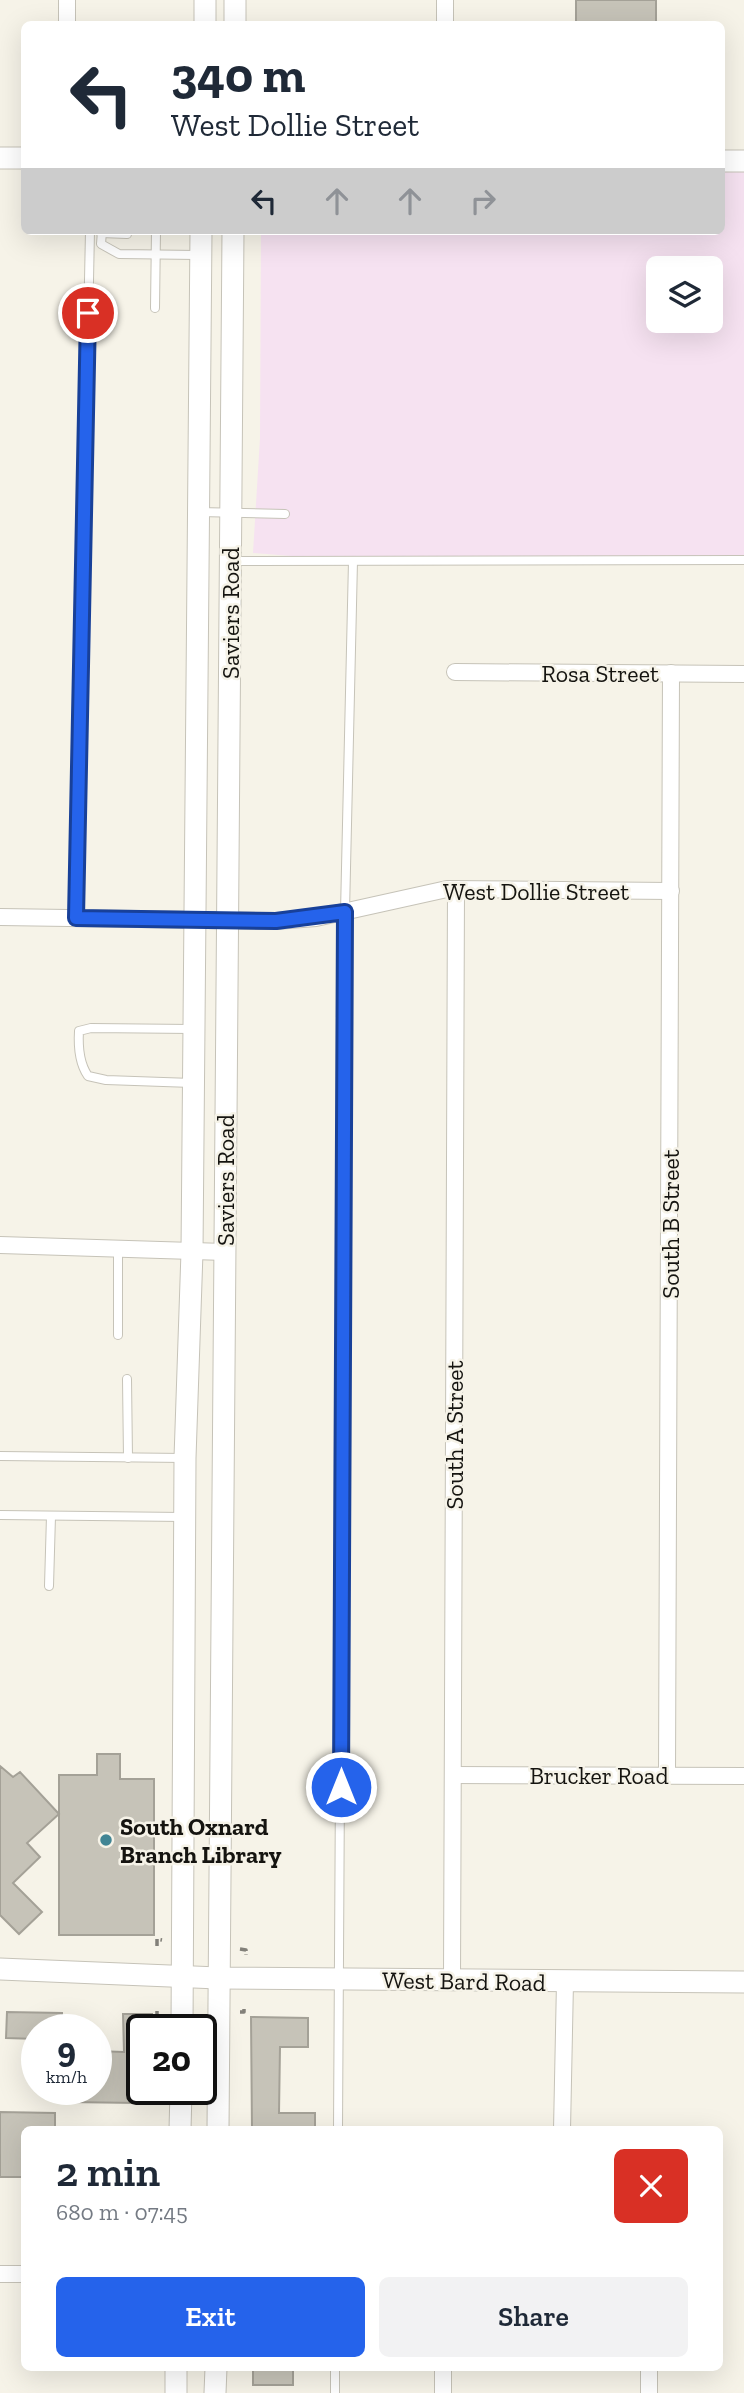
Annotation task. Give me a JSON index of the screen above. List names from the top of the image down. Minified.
{"streets":{"main road":["Saviers Road","West Bard Road"],"street":["Rosa Street","West Dollie Street","South B Street","South A Street","Brucker Road"]},"crossings":[["Saviers Road","West Dollie Street"],["Saviers Road","West Bard Road"],["Rosa Street","South B Street"],["West Dollie Street","South B Street"],["West Dollie Street","South A Street"],["South B Street","Brucker Road"],["South A Street","Brucker Road"],["South A Street","West Bard Road"]],"places":["South Oxnard Branch Library"],"page":{"turn":["340 m","West Dollie Street"],"speed":"9 km/h","limit":"20","heading":["2 min","680 m · 07:45"],"buttons":["Exit","Share"]}}
